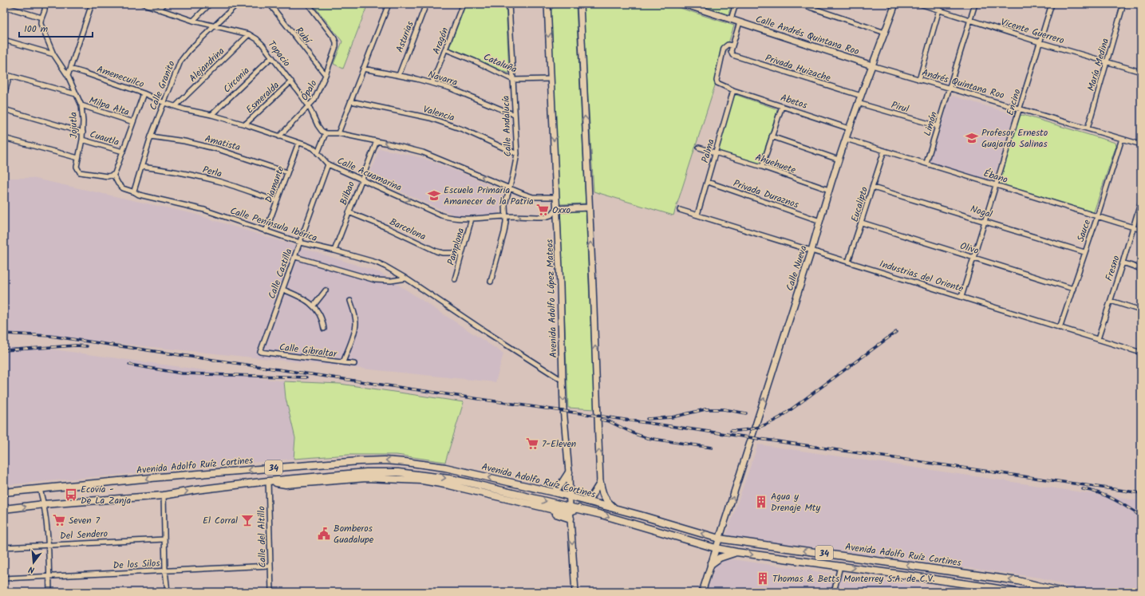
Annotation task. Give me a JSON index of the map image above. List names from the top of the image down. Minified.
{"streets":{"main road":["Calle Andrés Quintana Roo","Calle Nueva","Avenida Adolfo López Mateos","Avenida Adolfo Ruíz Cortines","34"],"street":["Vicente Guerrero","Rubí","Asturias","Aragón","Topacio","Cataluña","Alejandrina","María Medina","Privada Huizache","Amenecuilco","Navarra","Circonia","Andrés Quintana Roo","Calle Granito","Ópalo","Esmeralda","Abetos","Encino","Milpa Alta","Pirul","Valencia","Limón","Jojutla","Calle Andalucía","Cuautla","Amatista","Palma","Ahuehuete","Perla","Calle Acuamarina","Ébano","Diamante","Bilbao","Privada Duraznos","Eucalipto","Nogal","Calle Península Ibérica","Barcelona","Sauce","Pamplona","Olivo","Fresno","Calle Castilla","Industrias del Oriente","Calle Gibraltar","Del Sendero","Calle del Altillo","De los Silos"]},"crossings":[["Vicente Guerrero","María Medina"],["Vicente Guerrero","Encino"],["Vicente Guerrero","Limón"],["Rubí","Ópalo"],["Calle Andrés Quintana Roo","Andrés Quintana Roo"],["Calle Andrés Quintana Roo","Calle Nueva"],["Asturias","Navarra"],["Aragón","Cataluña"],["Aragón","Navarra"],["Topacio","Alejandrina"],["Topacio","Circonia"],["Topacio","Calle Granito"],["Topacio","Ópalo"],["Topacio","Esmeralda"],["Cataluña","Calle Andalucía"],["Cataluña","Avenida Adolfo López Mateos"],["Alejandrina","Calle Acuamarina"],["María Medina","Andrés Quintana Roo"],["Privada Huizache","Abetos"],["Privada Huizache","Calle Nueva"],["Amenecuilco","Calle Granito"],["Amenecuilco","Calle Acuamarina"],["Navarra","Calle Andalucía"],["Circonia","Calle Acuamarina"],["Andrés Quintana Roo","Encino"],["Andrés Quintana Roo","Limón"],["Andrés Quintana Roo","Sauce"],["Andrés Quintana Roo","Calle Nueva"],["Calle Granito","Amatista"],["Calle Granito","Perla"],["Calle Granito","Calle Acuamarina"],["Calle Granito","Calle Península Ibérica"],["Ópalo","Calle Acuamarina"],["Esmeralda","Calle Acuamarina"],["Abetos","Palma"],["Abetos","Calle Nueva"],["Encino","Ébano"],["Encino","Nogal"],["Encino","Olivo"],["Encino","Industrias del Oriente"],["Milpa Alta","Jojutla"],["Pirul","Limón"],["Pirul","Calle Nueva"],["Valencia","Calle Andalucía"],["Limón","Ébano"],["Jojutla","Cuautla"],["Calle Andalucía","Calle Acuamarina"],["Amatista","Diamante"],["Palma","Ahuehuete"],["Palma","Privada Duraznos"],["Palma","Industrias del Oriente"],["Ahuehuete","Calle Nueva"],["Perla","Diamante"],["Calle Acuamarina","Diamante"],["Calle Acuamarina","Bilbao"],["Calle Acuamarina","Pamplona"],["Calle Acuamarina","Calle Castilla"],["Calle Acuamarina","Avenida Adolfo López Mateos"],["Ébano","Eucalipto"],["Ébano","Sauce"],["Ébano","Calle Nueva"],["Ébano","Fresno"],["Diamante","Calle Península Ibérica"],["Bilbao","Calle Península Ibérica"],["Bilbao","Barcelona"],["Privada Duraznos","Calle Nueva"],["Eucalipto","Nogal"],["Eucalipto","Olivo"],["Eucalipto","Industrias del Oriente"],["Nogal","Sauce"],["Calle Península Ibérica","Calle Castilla"],["Calle Península Ibérica","Avenida Adolfo López Mateos"],["Barcelona","Pamplona"],["Sauce","Olivo"],["Sauce","Industrias del Oriente"],["Calle Nueva","Industrias del Oriente"],["Calle Nueva","Avenida Adolfo Ruíz Cortines"],["Fresno","Industrias del Oriente"],["Calle Castilla","Calle Gibraltar"],["Avenida Adolfo López Mateos","Avenida Adolfo Ruíz Cortines"],["Avenida Adolfo Ruíz Cortines","Calle del Altillo"],["Calle del Altillo","De los Silos"]],"one_way":["Calle Acuamarina","Calle Nueva"],"places":{"school or university":["Profesor Ernesto Guajardo Salinas","Escuela Primaria Amanecer de la Patria"],"supermarket":["Oxxo","7-Eleven","Seven 7"],"bus stop":["Ecovía - De La Zanja"],"building":["Agua y Drenaje Mty","Thomas & Betts Monterrey S.A. de C.V."],"bar":["El Corral"],"public building":["Bomberos Guadalupe"]},"scale_bar":"100 m","north":"bottom"}
